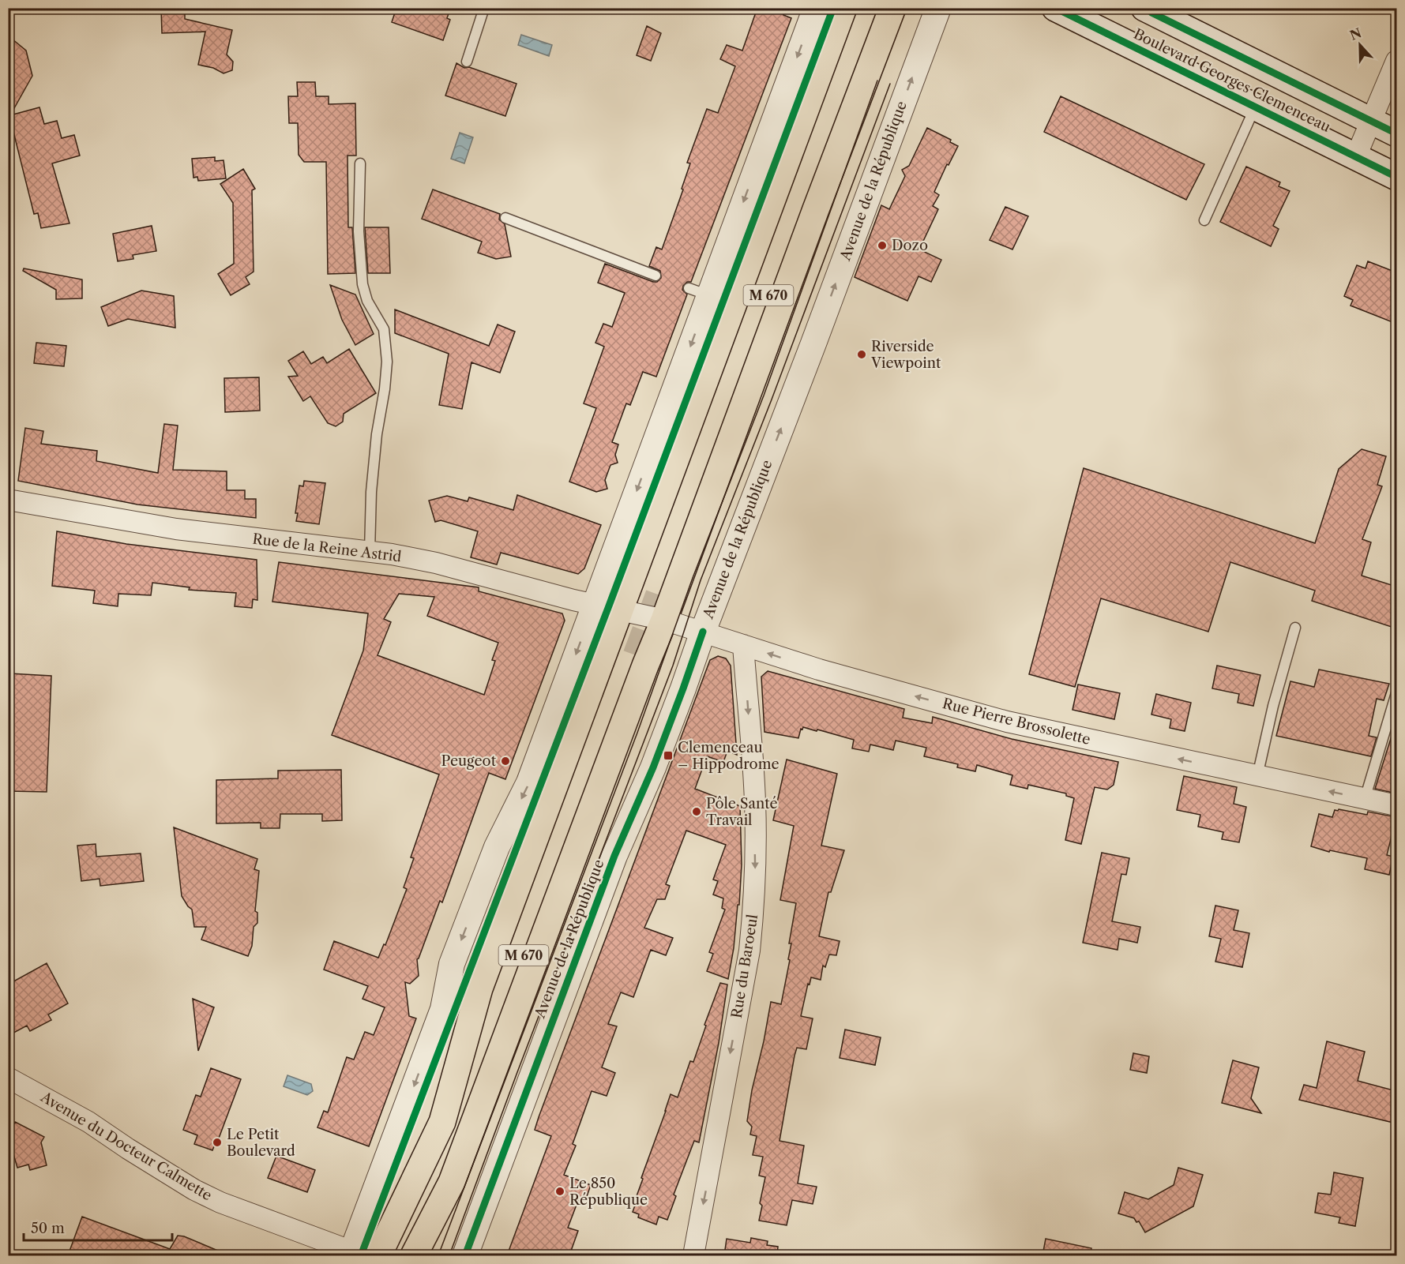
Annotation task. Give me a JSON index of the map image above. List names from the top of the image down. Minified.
{"streets":{"main road":["Boulevard Georges Clemenceau","M 670"],"street":["Avenue de la République","Rue de la Reine Astrid","Rue Pierre Brossolette","Rue du Baroeul","Avenue du Docteur Calmette"]},"crossings":[["Avenue de la République","Rue Pierre Brossolette"],["Rue de la Reine Astrid","Rue Pierre Brossolette"],["Rue Pierre Brossolette","Rue du Baroeul"]],"one_way":["Rue Pierre Brossolette","Rue du Baroeul"],"places":{"other":["Dozo","Riverside Viewpoint","Peugeot","Pôle Santé Travail","Le Petit Boulevard","Le 850 République"],"transit":["Clemenceau – Hippodrome"]},"scale_bar":"50 m","north":"top"}
